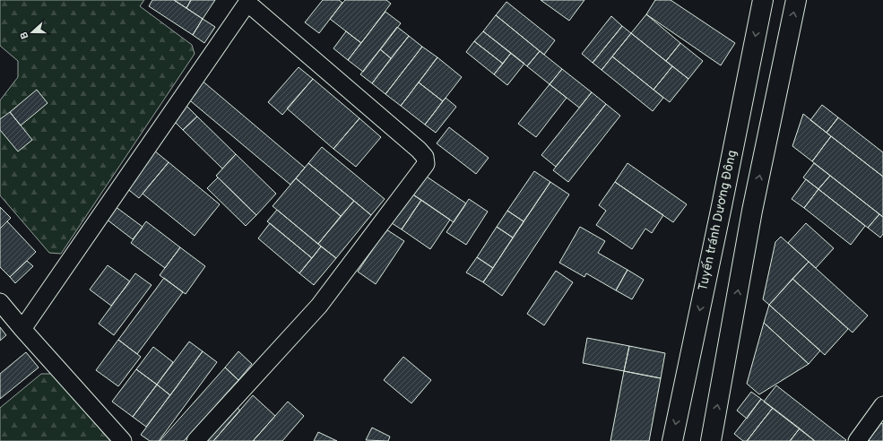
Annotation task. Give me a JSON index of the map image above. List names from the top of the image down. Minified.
{"streets":{"main road":["Tuyến tránh Dương Đông"]},"north":"left"}
